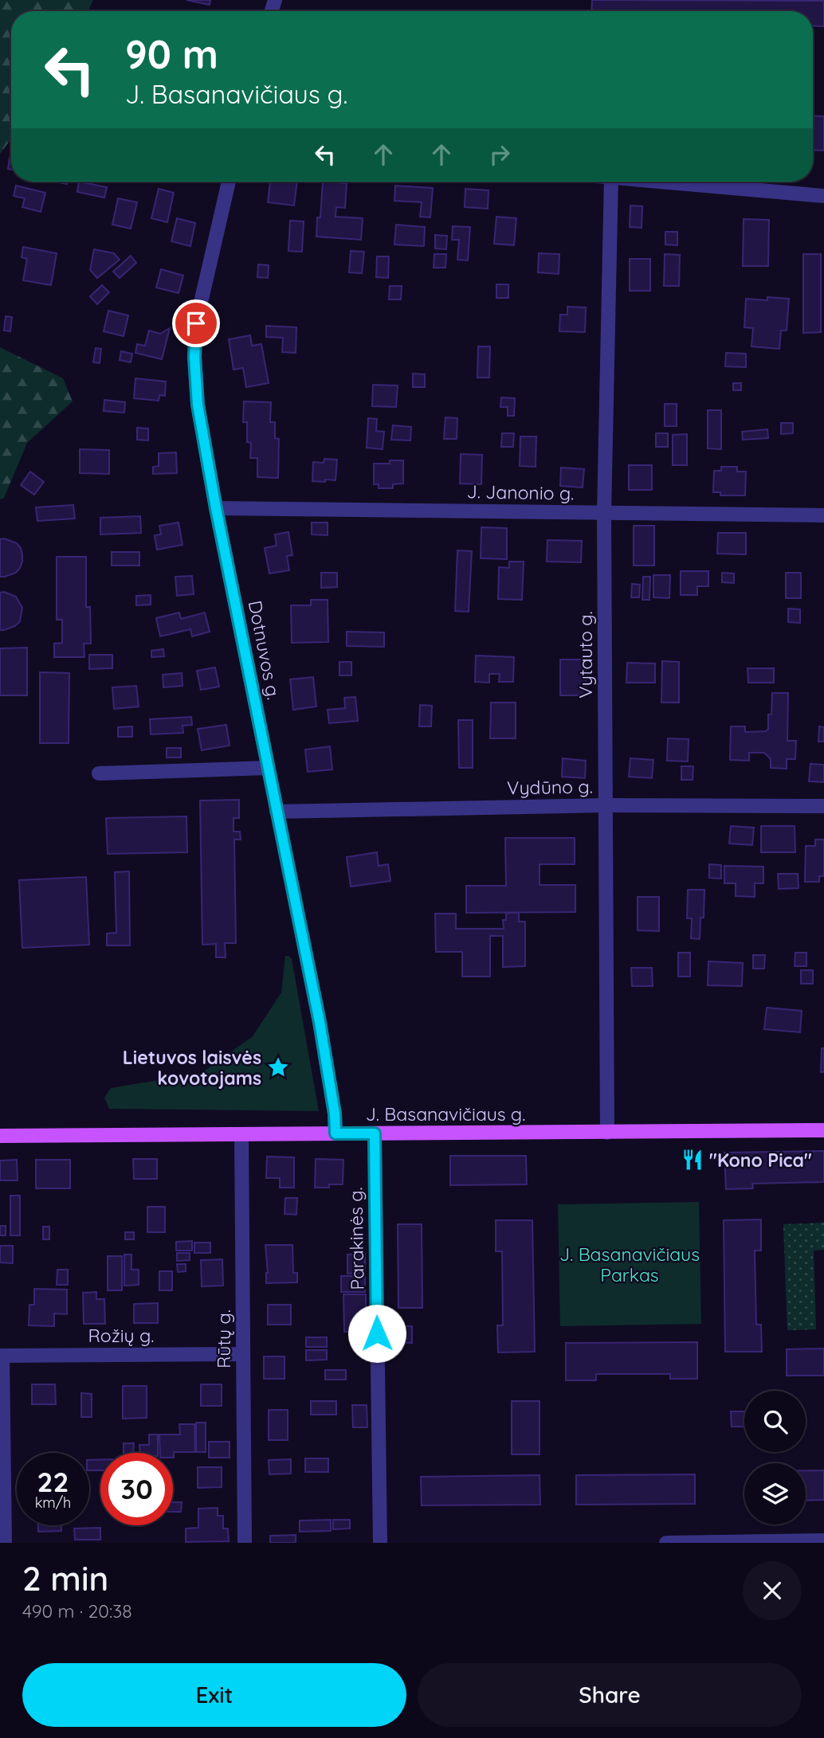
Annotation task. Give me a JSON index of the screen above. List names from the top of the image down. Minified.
{"streets":{"main road":["J. Basanavičiaus g."],"street":["J. Janonio g.","Dotnuvos g.","Vytauto g.","Vydūno g.","Parakinės g.","Rožių g.","Rūtų g."]},"crossings":[["J. Janonio g.","Dotnuvos g."],["J. Janonio g.","Vytauto g."],["Dotnuvos g.","Vydūno g."],["Dotnuvos g.","J. Basanavičiaus g."],["Vytauto g.","Vydūno g."],["Vytauto g.","J. Basanavičiaus g."],["J. Basanavičiaus g.","Parakinės g."],["J. Basanavičiaus g.","Rūtų g."],["Rožių g.","Rūtų g."]],"parks":["J. Basanavičiaus Parkas"],"places":{"place":["Lietuvos laisvės kovotojams"],"restaurant":["\"Kono Pica\""]},"page":{"turn":["90 m","J. Basanavičiaus g."],"speed":"22 km/h","limit":"30","heading":["2 min","490 m · 20:38"],"buttons":["Exit","Share"]}}
